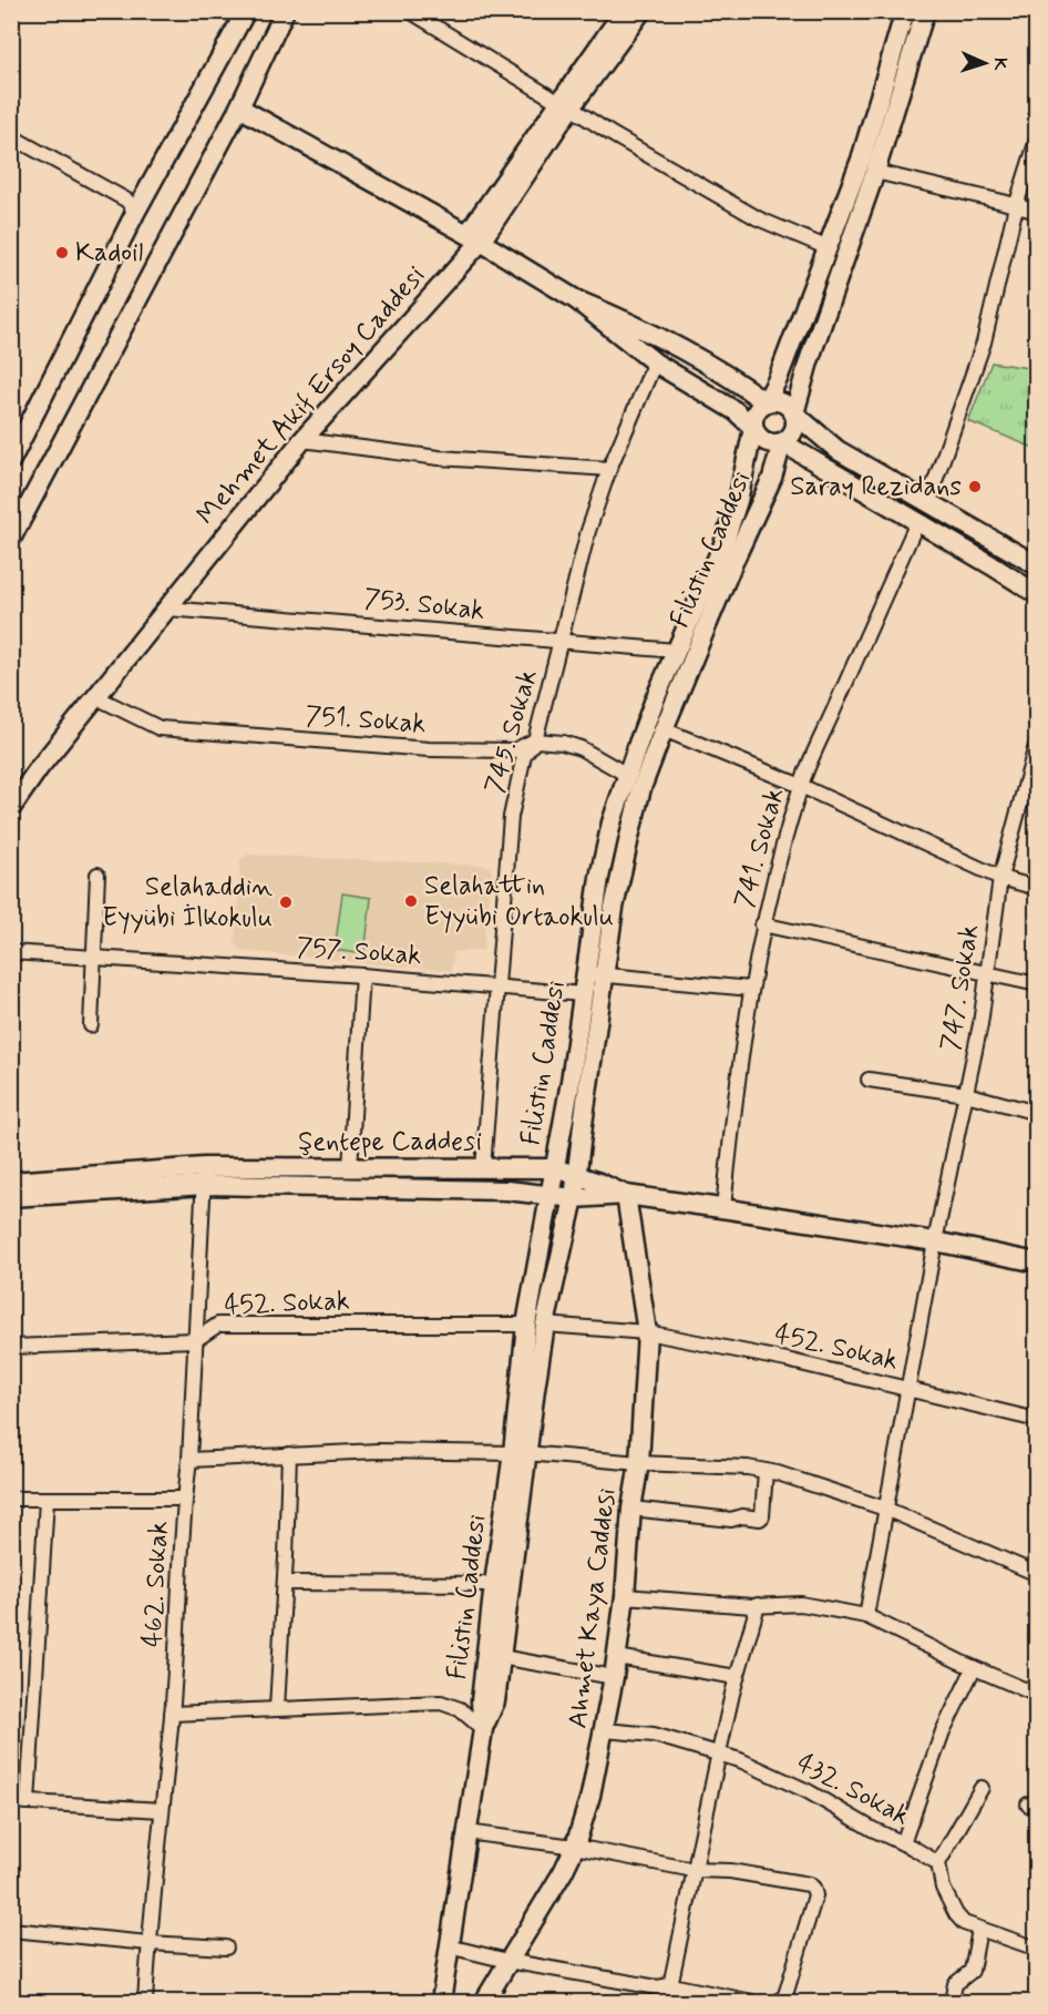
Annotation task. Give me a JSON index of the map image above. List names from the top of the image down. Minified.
{"streets":{"street":["Mehmet Akif Ersoy Caddesi","Filistin Caddesi","753. Sokak","751. Sokak","745. Sokak","741. Sokak","757. Sokak","747. Sokak","Şentepe Caddesi","452. Sokak","462. Sokak","Ahmet Kaya Caddesi","432. Sokak"]},"crossings":[["Mehmet Akif Ersoy Caddesi","753. Sokak"],["Mehmet Akif Ersoy Caddesi","751. Sokak"],["Filistin Caddesi","753. Sokak"],["Filistin Caddesi","751. Sokak"],["Filistin Caddesi","757. Sokak"],["Filistin Caddesi","Şentepe Caddesi"],["Filistin Caddesi","452. Sokak"],["753. Sokak","745. Sokak"],["751. Sokak","745. Sokak"],["745. Sokak","757. Sokak"],["745. Sokak","Şentepe Caddesi"],["741. Sokak","Şentepe Caddesi"],["747. Sokak","Şentepe Caddesi"],["747. Sokak","452. Sokak"],["Şentepe Caddesi","462. Sokak"],["Şentepe Caddesi","Ahmet Kaya Caddesi"],["452. Sokak","462. Sokak"],["452. Sokak","Ahmet Kaya Caddesi"],["Ahmet Kaya Caddesi","432. Sokak"]],"places":["Kadoil","Saray Rezidans","Selahattin Eyyübi Ortaokulu","Selahaddin Eyyübi İlkokulu"],"north":"right"}
